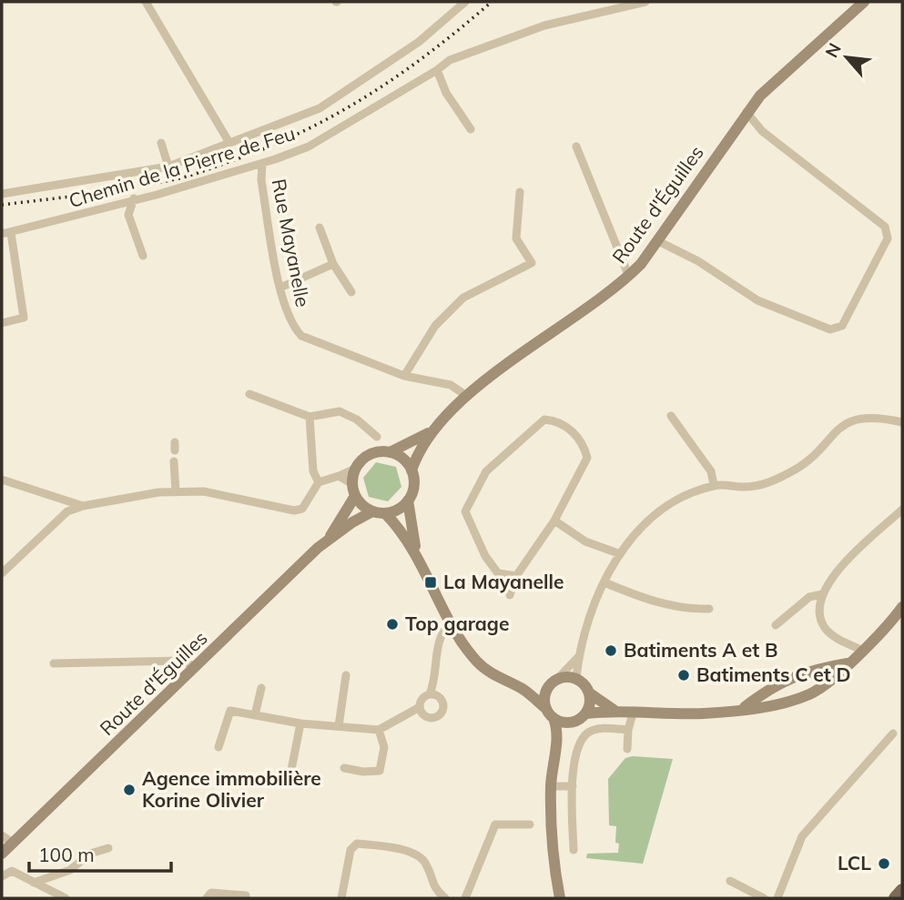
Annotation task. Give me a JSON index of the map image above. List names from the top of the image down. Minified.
{"streets":{"street":["Chemin de la Pierre de Feu","Route d'Éguilles","Rue Mayanelle"]},"crossings":[["Chemin de la Pierre de Feu","Rue Mayanelle"],["Route d'Éguilles","Rue Mayanelle"]],"places":{"transit":["La Mayanelle"],"other":["Top garage","Batiments A et B","Batiments C et D","Agence immobilière Korine Olivier","LCL"]},"scale_bar":"100 m","north":"top left"}
